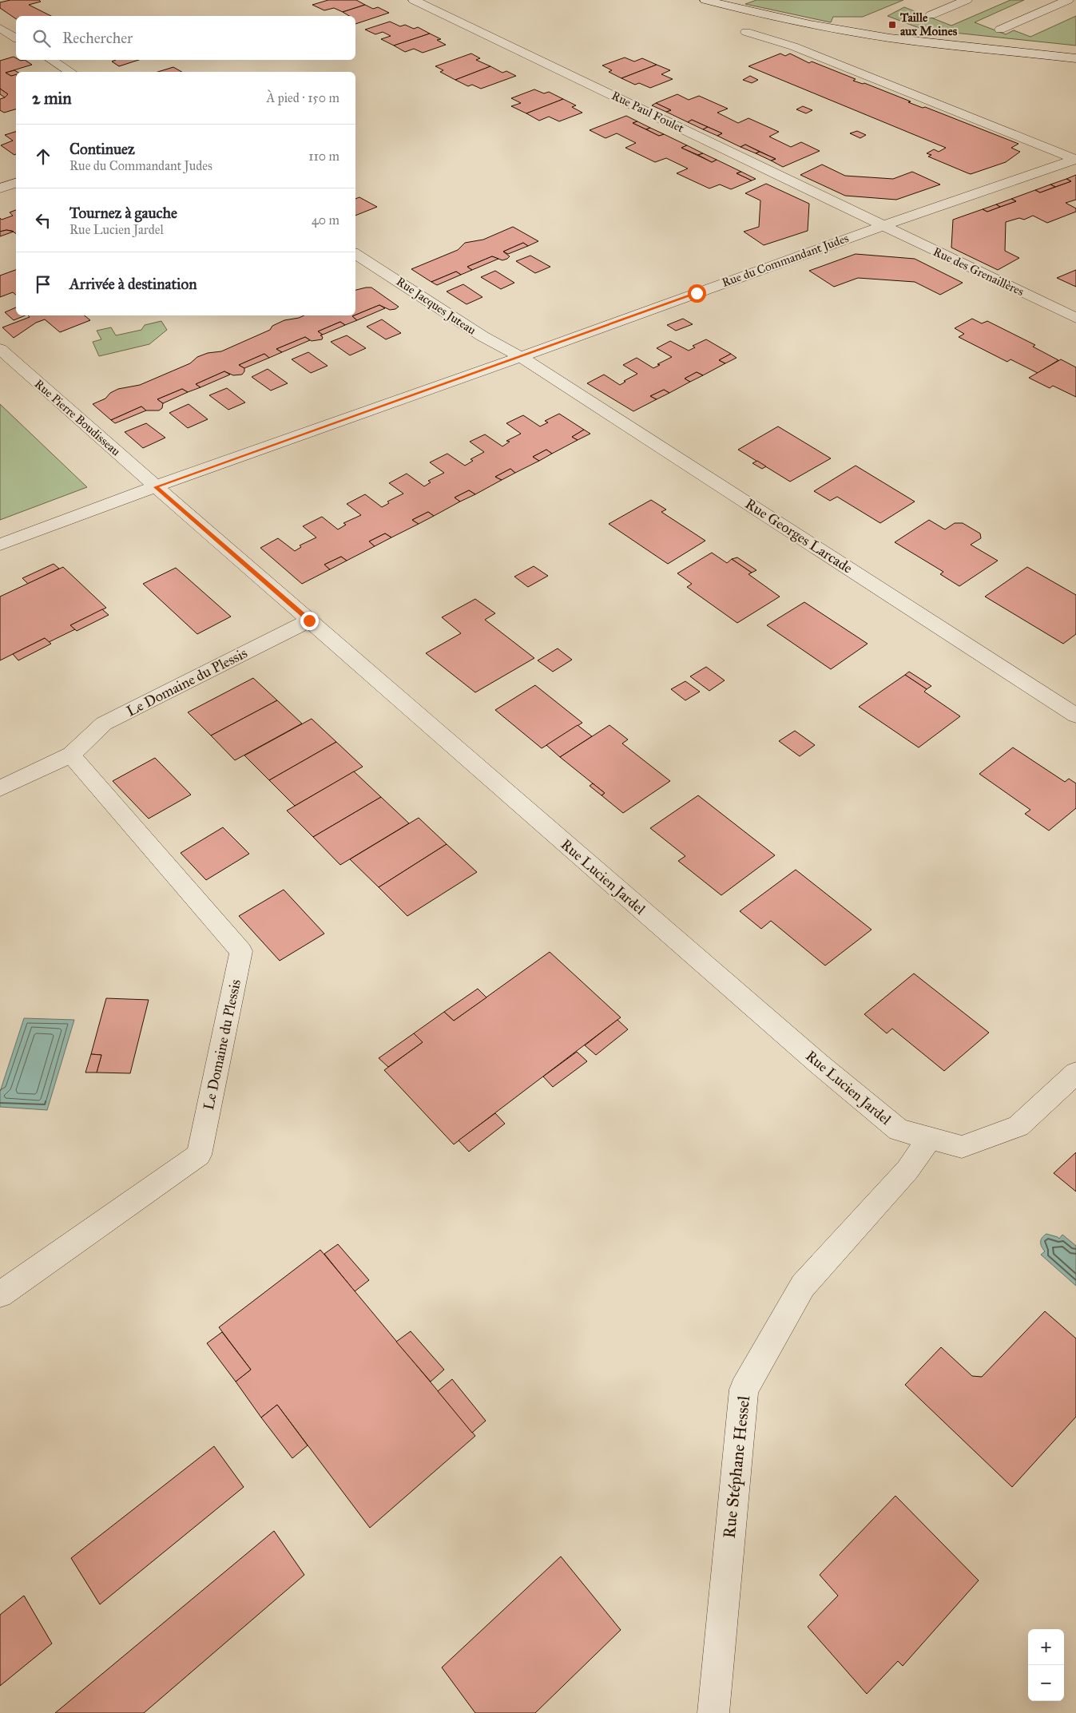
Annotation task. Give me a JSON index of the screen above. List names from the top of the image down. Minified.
{"streets":{"street":["Rue Paul Foulet","Rue du Commandant Judes","Rue des Grenaillères","Rue Jacques Juteau","Rue Pierre Boudisseau","Rue Georges Larcade","Le Domaine du Plessis","Rue Lucien Jardel","Rue Stéphane Hessel"]},"crossings":[["Rue Paul Foulet","Rue du Commandant Judes"],["Rue Paul Foulet","Rue des Grenaillères"],["Rue du Commandant Judes","Rue des Grenaillères"],["Rue du Commandant Judes","Rue Jacques Juteau"],["Rue du Commandant Judes","Rue Pierre Boudisseau"],["Rue du Commandant Judes","Rue Georges Larcade"],["Rue du Commandant Judes","Rue Lucien Jardel"],["Rue Jacques Juteau","Rue Georges Larcade"],["Rue Pierre Boudisseau","Rue Lucien Jardel"],["Le Domaine du Plessis","Rue Lucien Jardel"],["Rue Lucien Jardel","Rue Stéphane Hessel"]],"places":{"transit":["Taille aux Moines"]},"page":{"search":"Rechercher","heading":["2 min","À pied · 150 m"],"list":[["Continuez","Rue du Commandant Judes","110 m"],["Tournez à gauche","Rue Lucien Jardel","40 m"],"Arrivée à destination"],"map_buttons":["+","−"]}}
